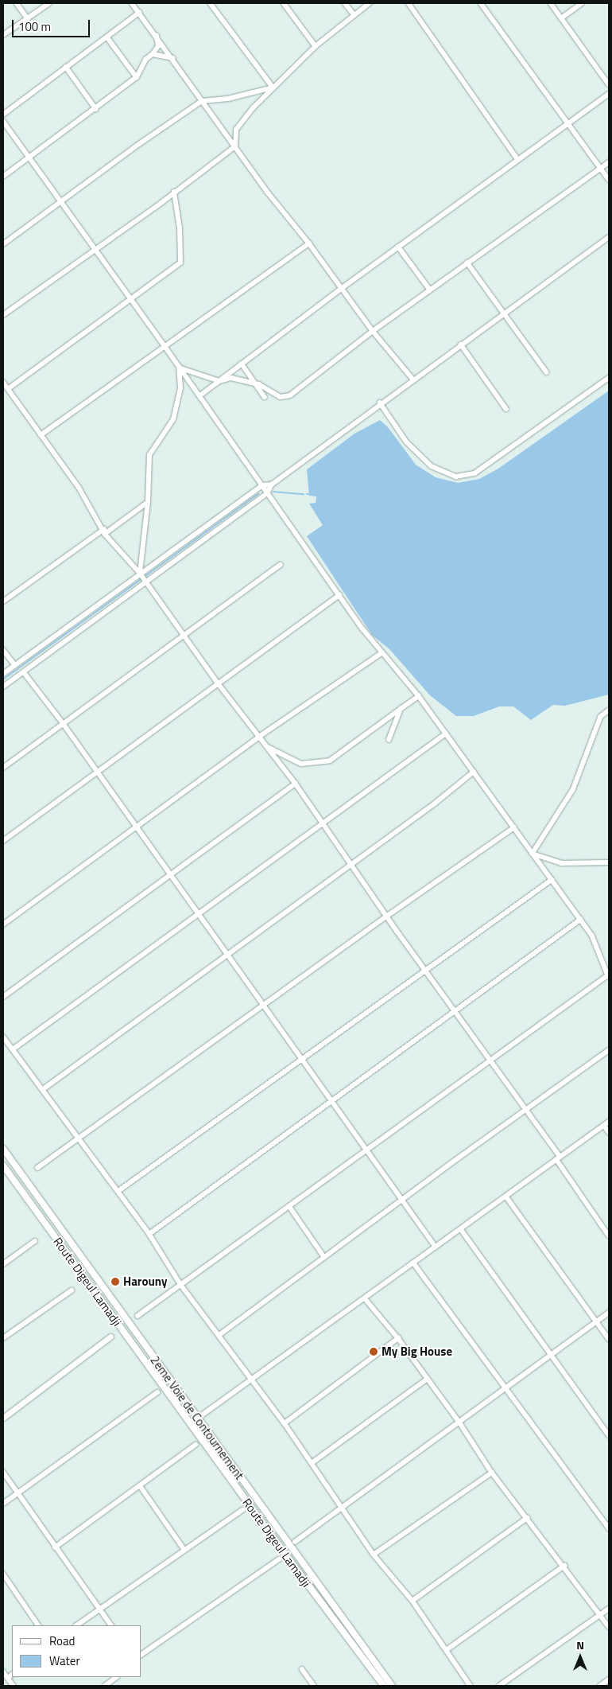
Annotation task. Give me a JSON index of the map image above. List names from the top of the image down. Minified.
{"streets":{"main road":["Route Digeul Lamadji","2eme Voie de Contournement"]},"places":["Harouny","My Big House"],"legend":["Road","Water"],"scale_bar":"100 m","north":"top"}
